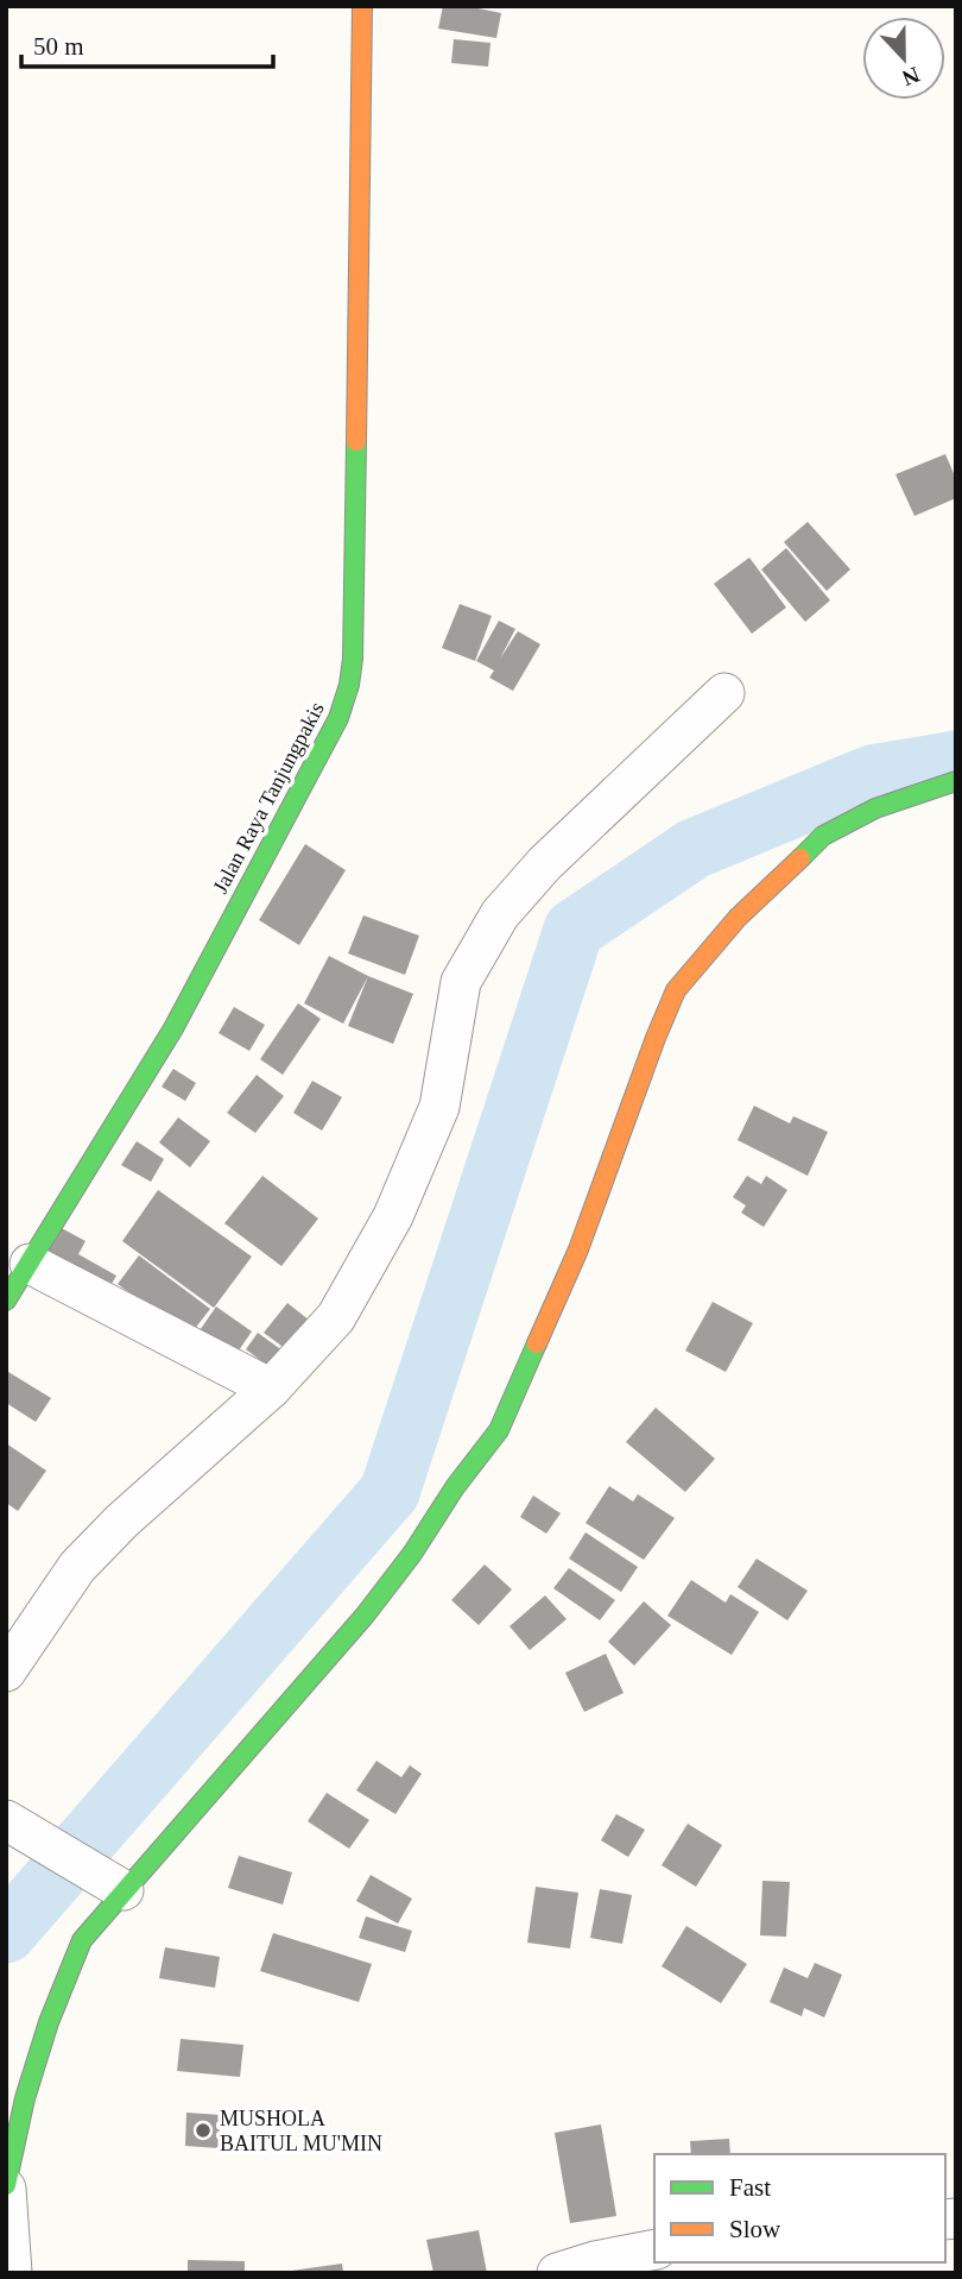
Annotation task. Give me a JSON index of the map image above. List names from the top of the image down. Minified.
{"streets":{"street":["Jalan Raya Tanjungpakis"]},"places":["MUSHOLA BAITUL MU'MIN"],"legend":["Fast","Slow"],"scale_bar":"50 m","north":"bottom"}
